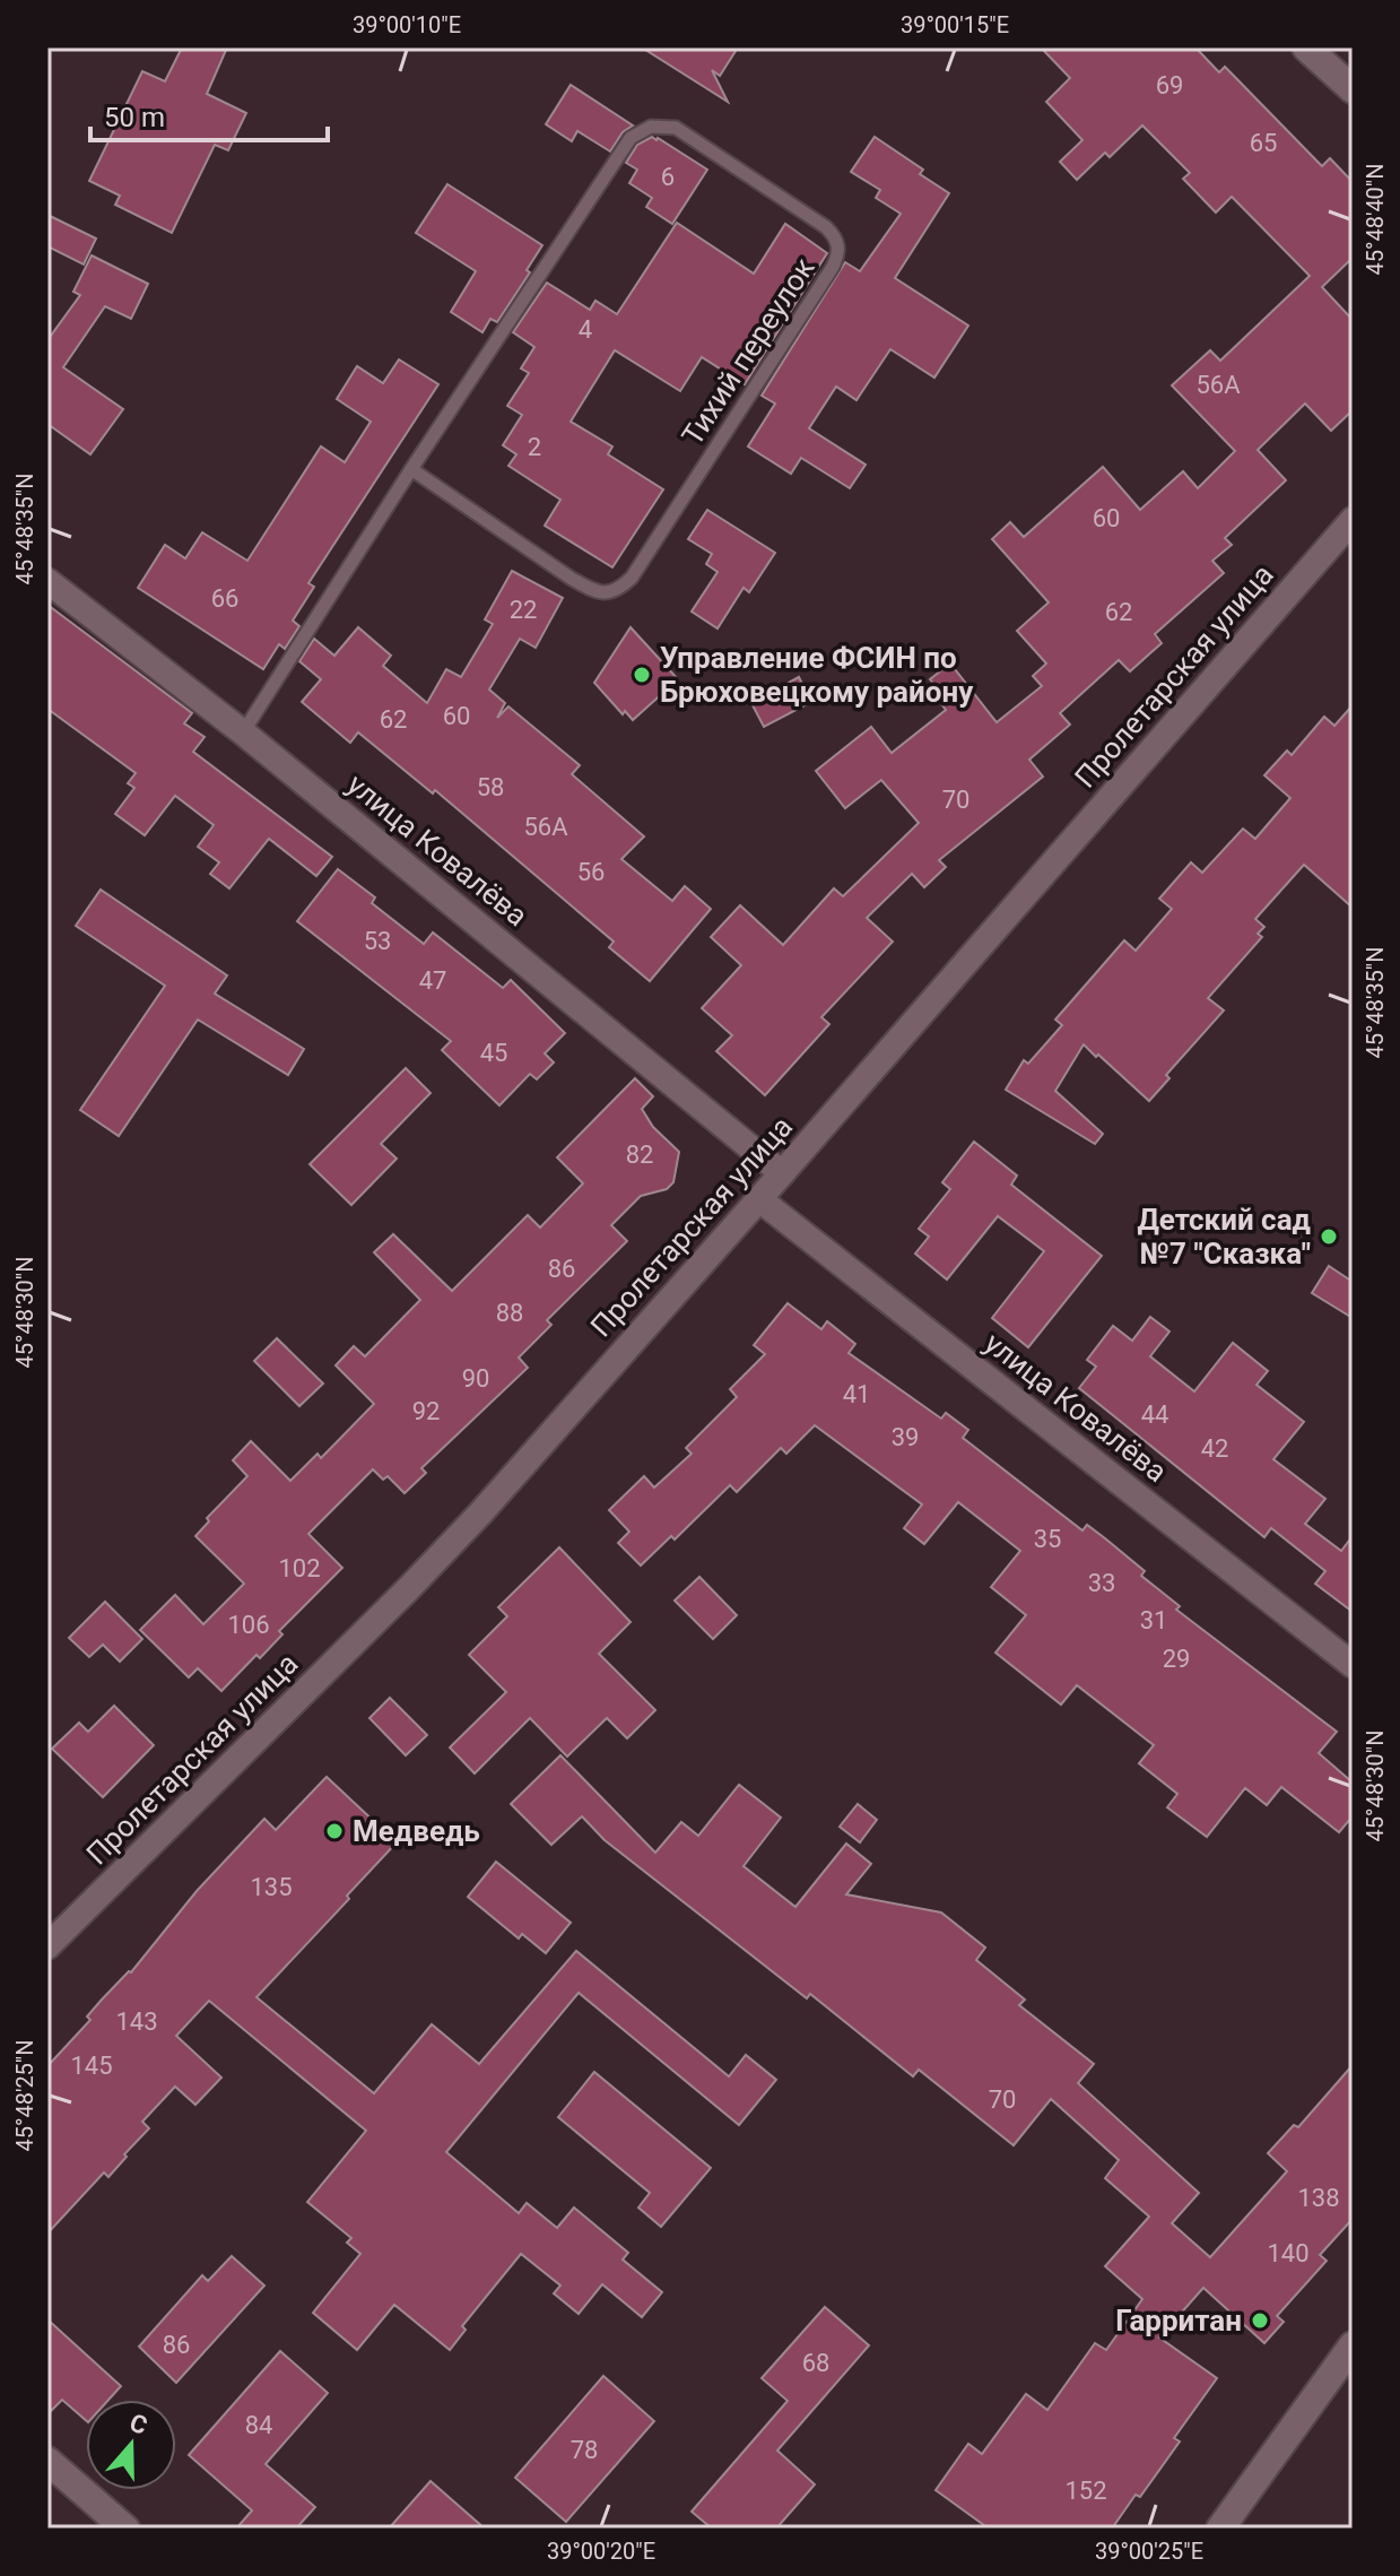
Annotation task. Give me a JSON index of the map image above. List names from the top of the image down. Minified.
{"streets":{"street":["Пролетарская улица","улица Ковалёва"],"lane":["Тихий переулок"]},"crossings":[["Тихий переулок","улица Ковалёва"],["Пролетарская улица","улица Ковалёва"]],"places":["Управление ФСИН по Брюховецкому району","Детский сад №7 \"Сказка\"","Медведь","Гарритан"],"house_numbers":["69","65","6","4","56А","2","60","66","22","62","60","62","58","70","56А","56","53","47","45","82","86","88","90","41","92","44","39","42","35","102","33","31","106","29","135","143","145","70","138","140","86","68","84","78","152"],"scale_bar":"50 m","north":"top","coordinates":["39°00'10\"E","39°00'15\"E","45°48'40\"N","45°48'35\"N","45°48'30\"N","45°48'25\"N","39°00'20\"E","39°00'25\"E"]}
